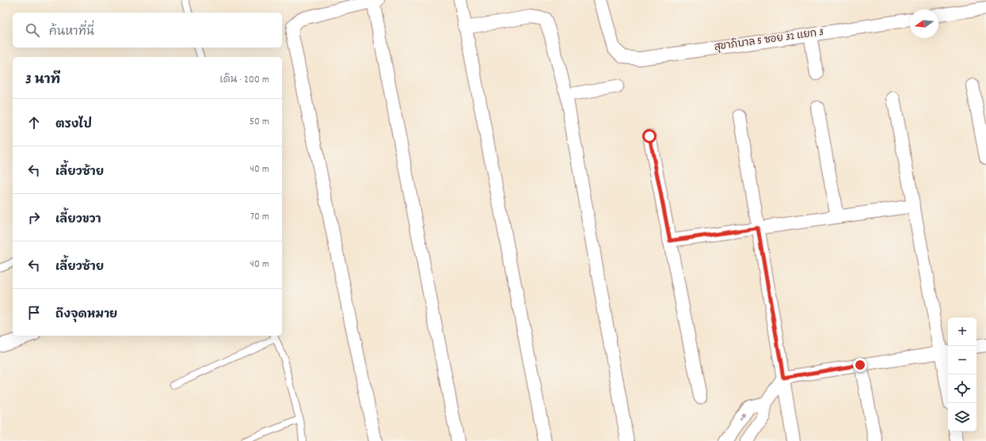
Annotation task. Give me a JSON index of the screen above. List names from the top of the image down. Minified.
{"streets":{"street":["สุขาภิบาล 5 ซอย 32 แยก 3"]},"north":"left","page":{"search":"ค้นหาที่นี่","heading":["3 นาที","เดิน · 200 m"],"list":[["ตรงไป","50 m"],["เลี้ยวซ้าย","40 m"],["เลี้ยวขวา","70 m"],["เลี้ยวซ้าย","40 m"],"ถึงจุดหมาย"],"map_buttons":["+","−"]}}
